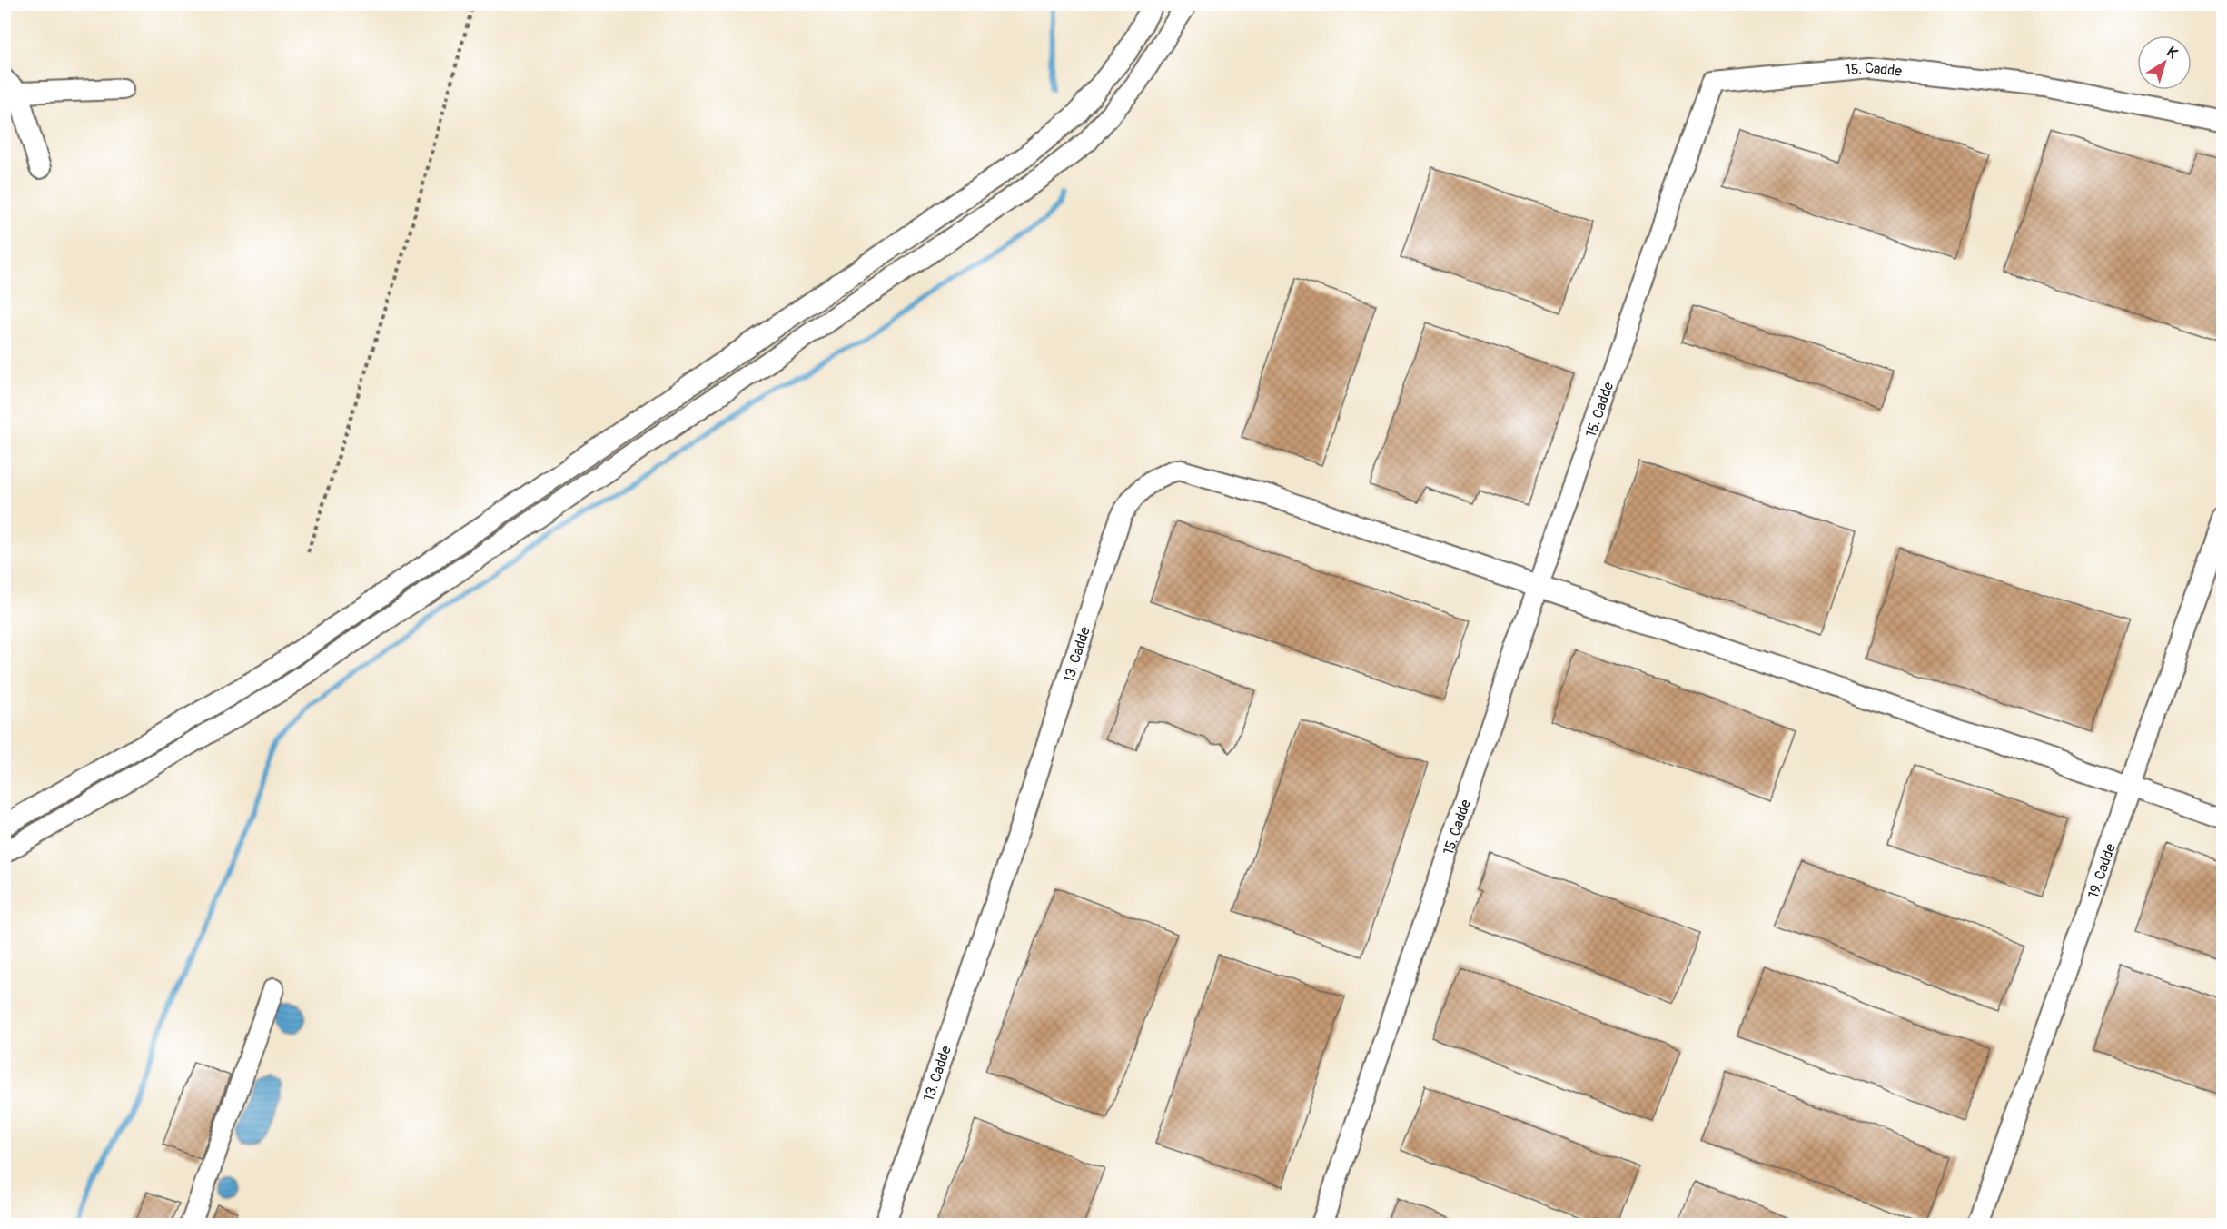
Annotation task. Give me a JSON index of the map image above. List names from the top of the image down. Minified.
{"streets":{"street":["15. Cadde","13. Cadde","19. Cadde"]},"crossings":[["15. Cadde","13. Cadde"],["13. Cadde","19. Cadde"]],"north":"top right"}
